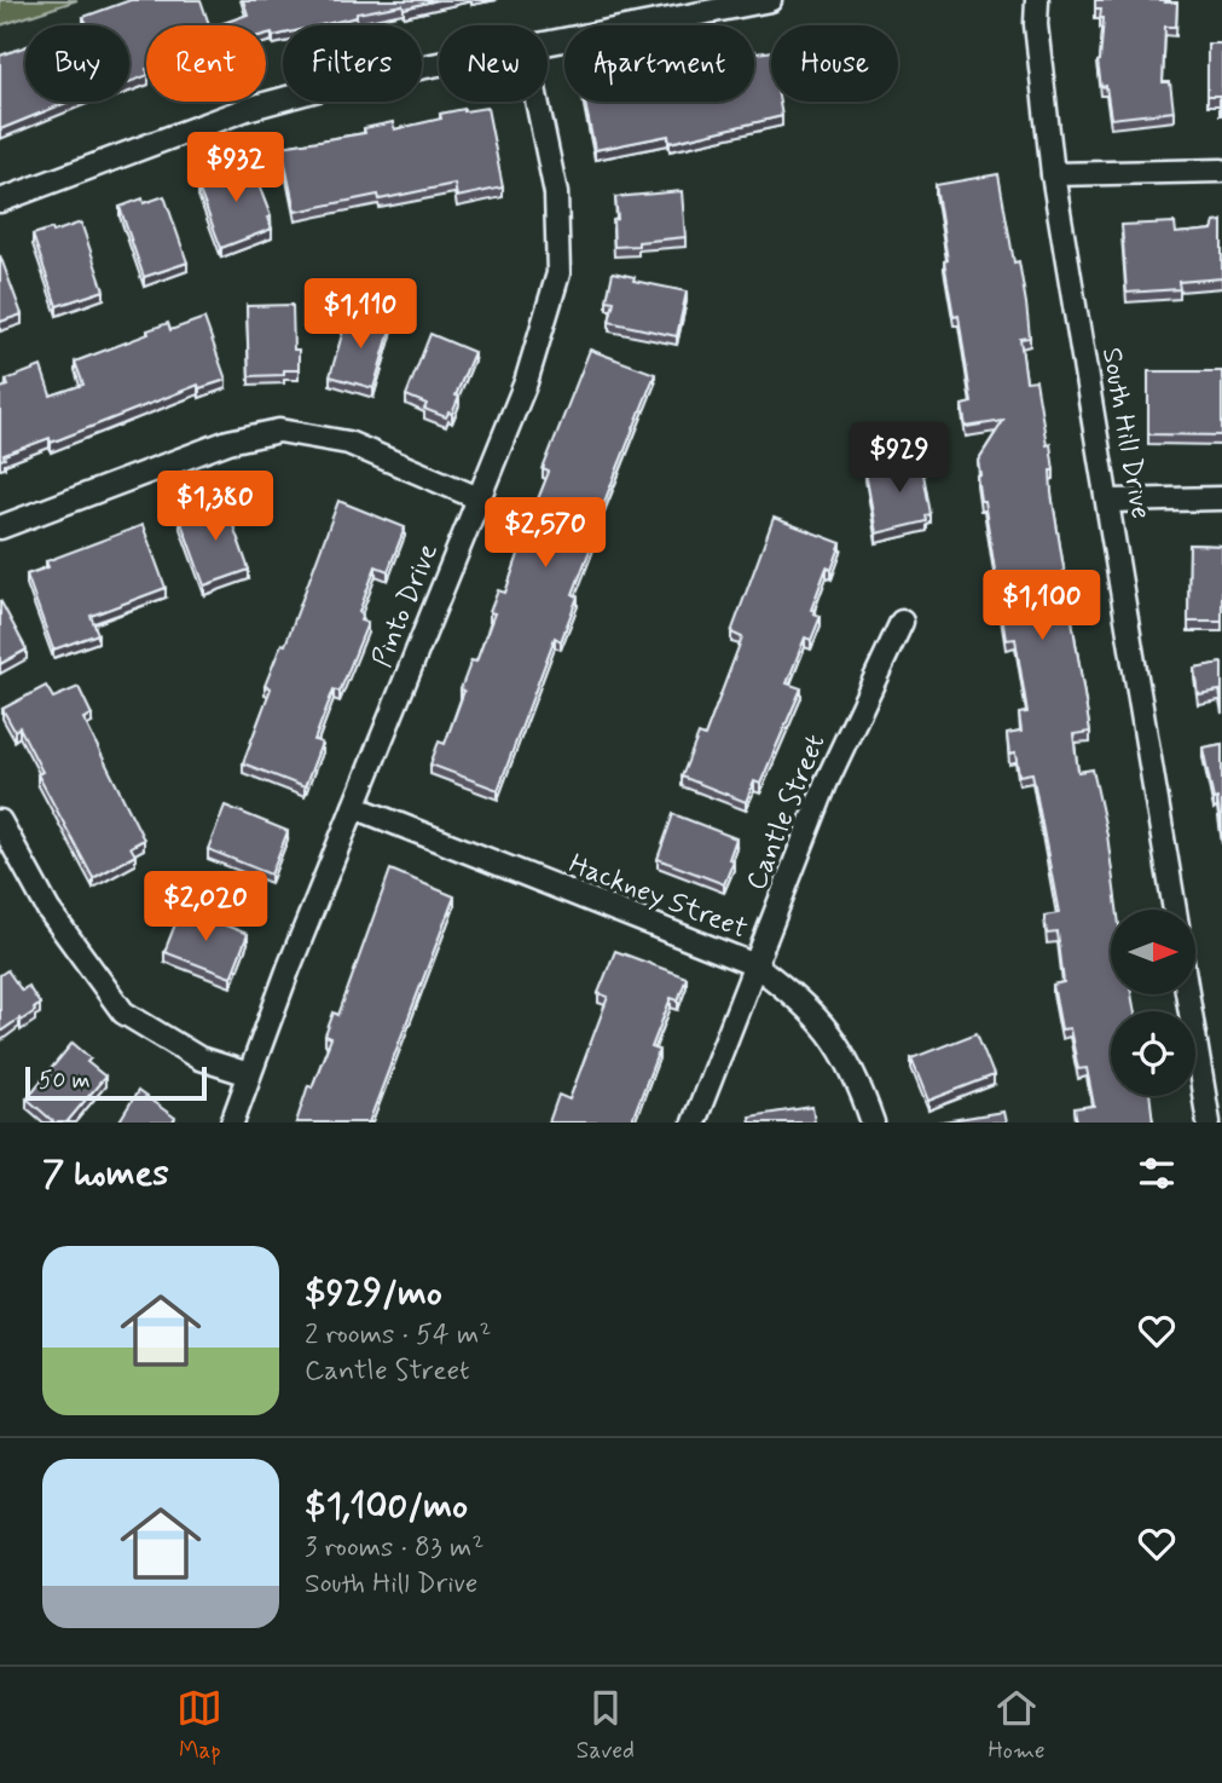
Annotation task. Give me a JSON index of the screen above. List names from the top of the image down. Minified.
{"streets":{"street":["South Hill Drive","Pinto Drive","Cantle Street","Hackney Street"]},"crossings":[["Pinto Drive","Hackney Street"],["Cantle Street","Hackney Street"]],"scale_bar":"50 m","north":"right","page":{"chip":["Buy","Rent","Filters","New","Apartment","House"],"price":["$932","$1,110","$929","$1,380","$2,570","$1,100","$2,020"],"scale":"50 m","heading":"7 homes","list":[{"name":"$929/mo","note":"2 rooms · 54 m² · Cantle Street"},{"name":"$1,100/mo","note":"3 rooms · 83 m² · South Hill Drive"}],"tabs":["Map","Saved","Home"]}}
